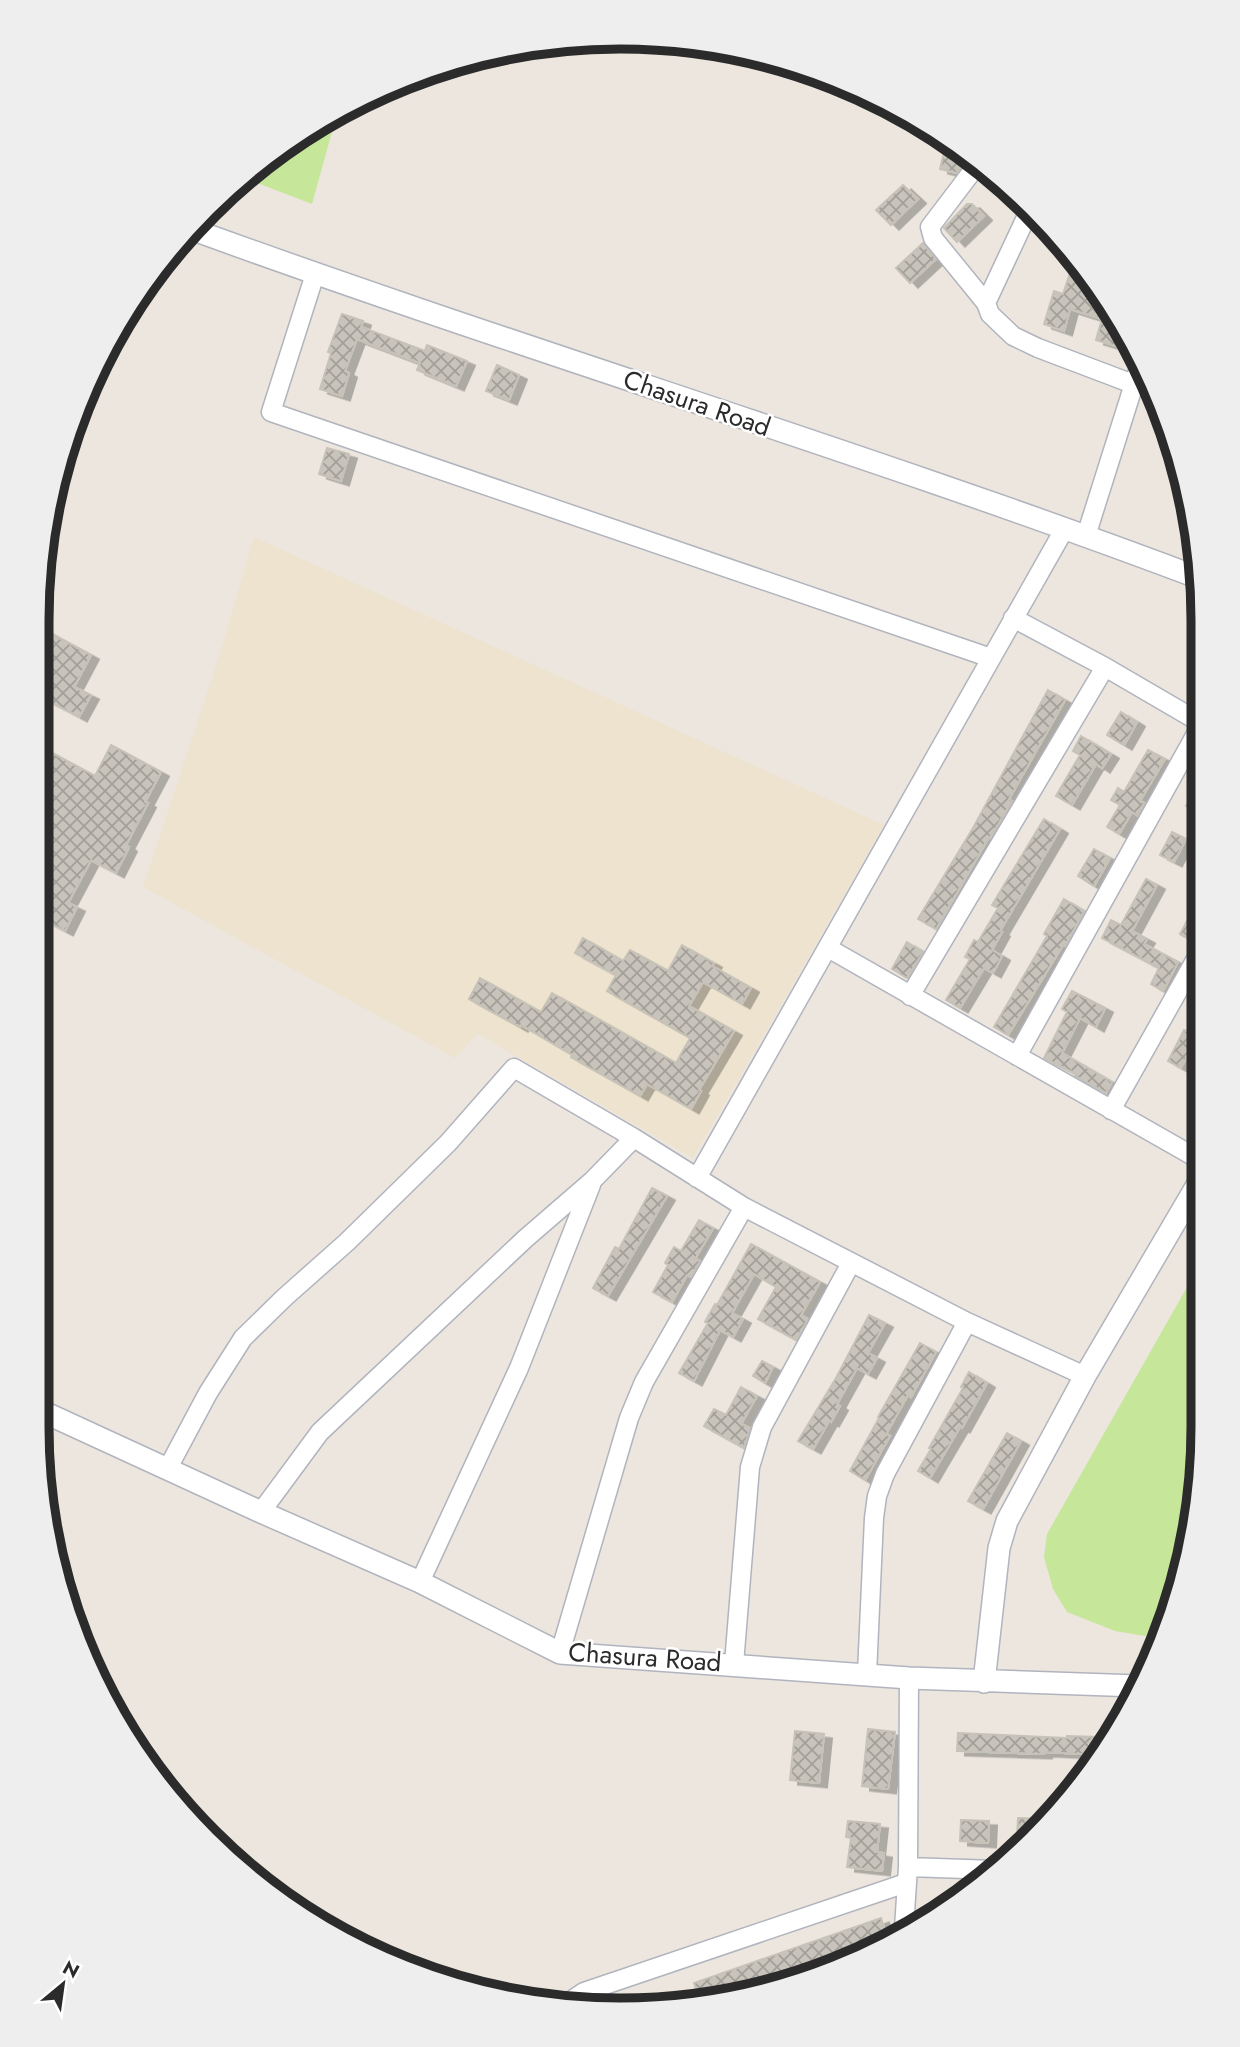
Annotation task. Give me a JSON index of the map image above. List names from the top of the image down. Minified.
{"streets":{"street":["Chasura Road"]},"north":"top right"}
